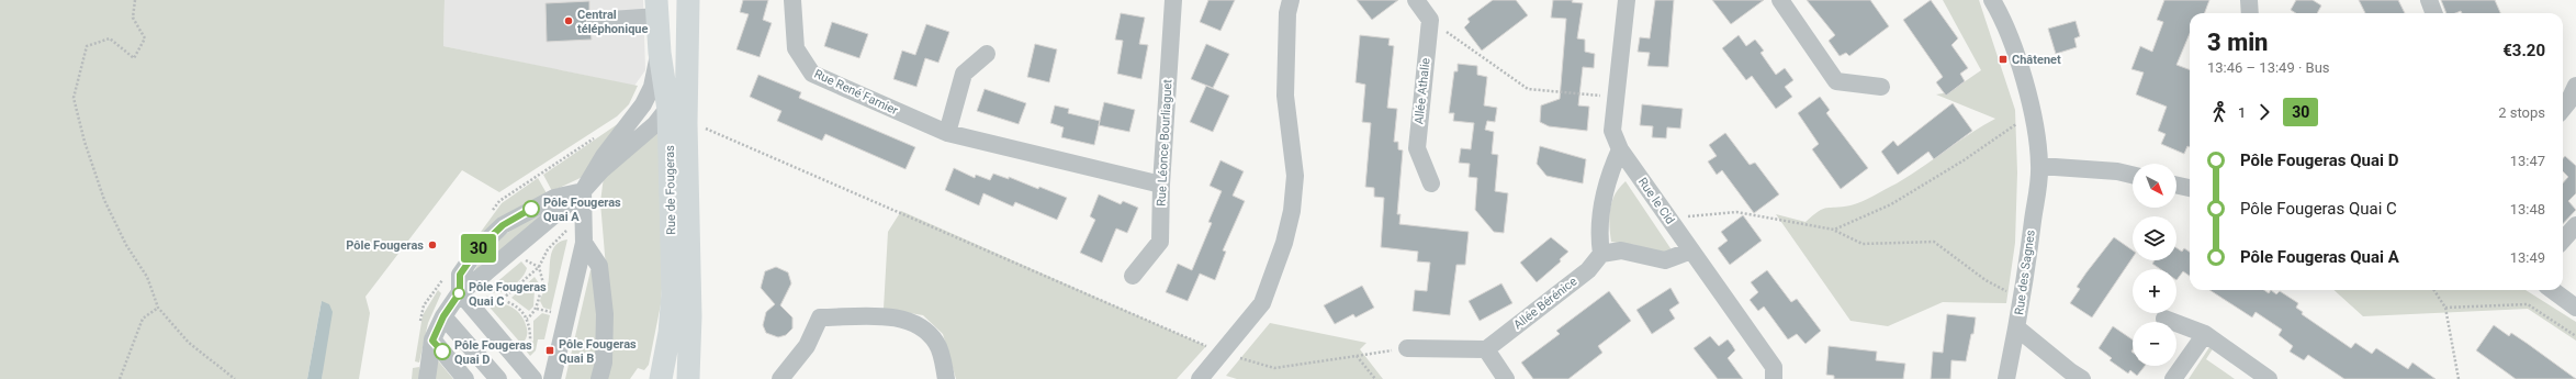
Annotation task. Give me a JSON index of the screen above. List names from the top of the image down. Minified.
{"streets":{"main road":["Rue de Fougeras"],"street":["Allée Athalie","Rue René Farnier","Rue Léonce Bourliaguet","Rue le Cid","Rue des Sagnes","Allée Bérénice"]},"crossings":[["Rue René Farnier","Rue Léonce Bourliaguet"]],"places":{"other":["Central téléphonique","Pôle Fougeras Quai A","Pôle Fougeras","Pôle Fougeras Quai C","Pôle Fougeras Quai D"],"transit":["Châtenet","Pôle Fougeras Quai B"]},"lines":["bus line 30"],"north":"bottom right","page":{"on_map":"30","heading":["3 min","13:46 – 13:49 · Bus","€3.20"],"legs":["1","30","2 stops"],"list":[{"name":"Pôle Fougeras Quai D","value":"13:47"},{"name":"Pôle Fougeras Quai C","value":"13:48"},{"name":"Pôle Fougeras Quai A","value":"13:49"}],"map_buttons":["+","−"]}}
